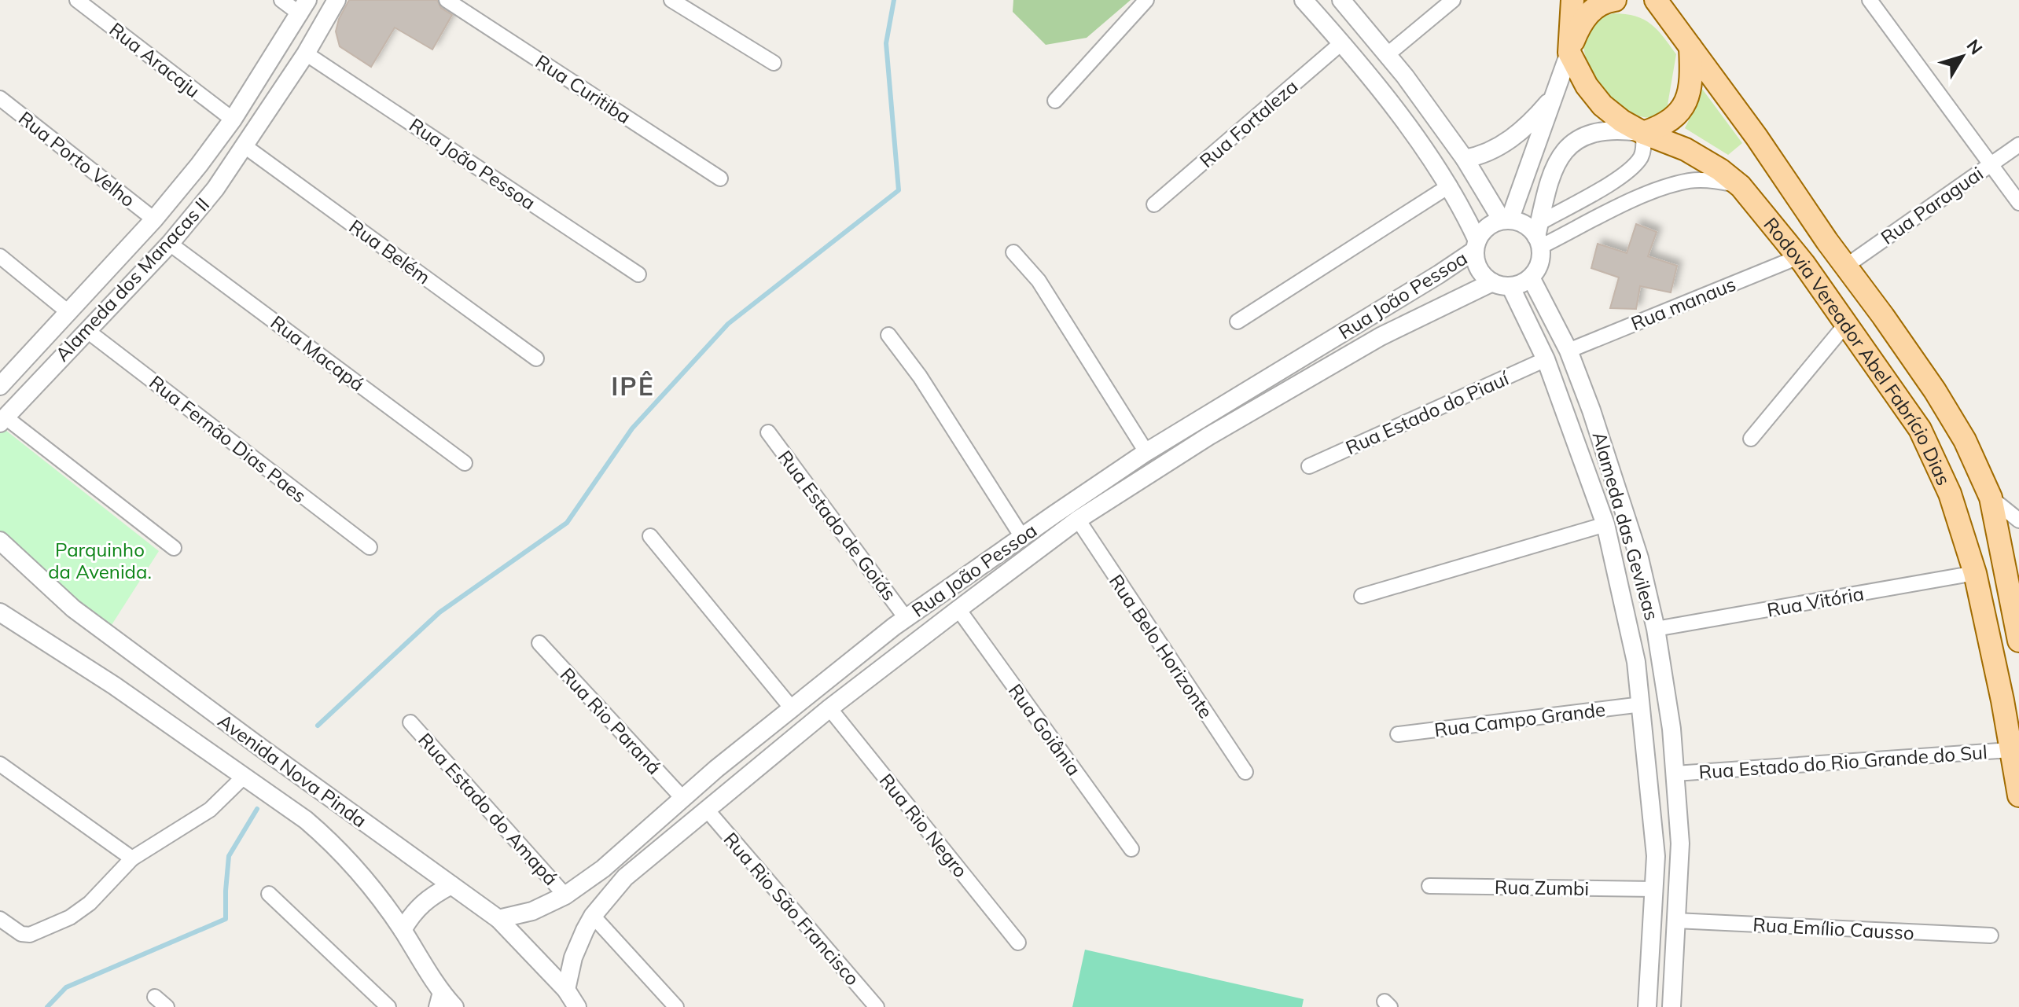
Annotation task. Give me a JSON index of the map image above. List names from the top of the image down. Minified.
{"streets":{"main road":["Rodovia Vereador Abel Fabrício Dias"],"street":["Rua Aracaju","Rua Curitiba","Rua Fortaleza","Rua Porto Velho","Rua João Pessoa","Rua Paraguai","Rua Belém","Alameda dos Manacas II","Rua manaus","Rua Macapá","Rua Estado do Piauí","Rua Fernão Dias Paes","Rua Estado de Goiás","Alameda das Gevileas","Rua Vitória","Rua Belo Horizonte","Rua Campo Grande","Rua Rio Paraná","Rua Goiânia","Rua Estado do Rio Grande do Sul","Avenida Nova Pinda","Rua Estado do Amapá","Rua Rio Negro","Rua Zumbi","Rua Rio São Francisco","Rua Emílio Causso"]},"crossings":[["Rua Aracaju","Alameda dos Manacas II"],["Rua Porto Velho","Alameda dos Manacas II"],["Rua João Pessoa","Alameda dos Manacas II"],["Rua João Pessoa","Rua Estado de Goiás"],["Rua João Pessoa","Alameda das Gevileas"],["Rua João Pessoa","Rua Belo Horizonte"],["Rua João Pessoa","Rua Rio Paraná"],["Rua João Pessoa","Rua Goiânia"],["Rua João Pessoa","Avenida Nova Pinda"],["Rua João Pessoa","Rua Estado do Amapá"],["Rua João Pessoa","Rua Rio Negro"],["Rua João Pessoa","Rua Rio São Francisco"],["Rua Paraguai","Rodovia Vereador Abel Fabrício Dias"],["Rua Belém","Alameda dos Manacas II"],["Alameda dos Manacas II","Rua Macapá"],["Alameda dos Manacas II","Rua Fernão Dias Paes"],["Rua manaus","Rodovia Vereador Abel Fabrício Dias"],["Rua manaus","Alameda das Gevileas"],["Rodovia Vereador Abel Fabrício Dias","Rua Vitória"],["Rodovia Vereador Abel Fabrício Dias","Rua Estado do Rio Grande do Sul"],["Rua Estado do Piauí","Alameda das Gevileas"],["Alameda das Gevileas","Rua Vitória"],["Alameda das Gevileas","Rua Campo Grande"],["Alameda das Gevileas","Rua Estado do Rio Grande do Sul"],["Alameda das Gevileas","Rua Zumbi"],["Alameda das Gevileas","Rua Emílio Causso"]],"districts":["IPÊ"],"parks":["Parquinho da Avenida."],"north":"top right"}
